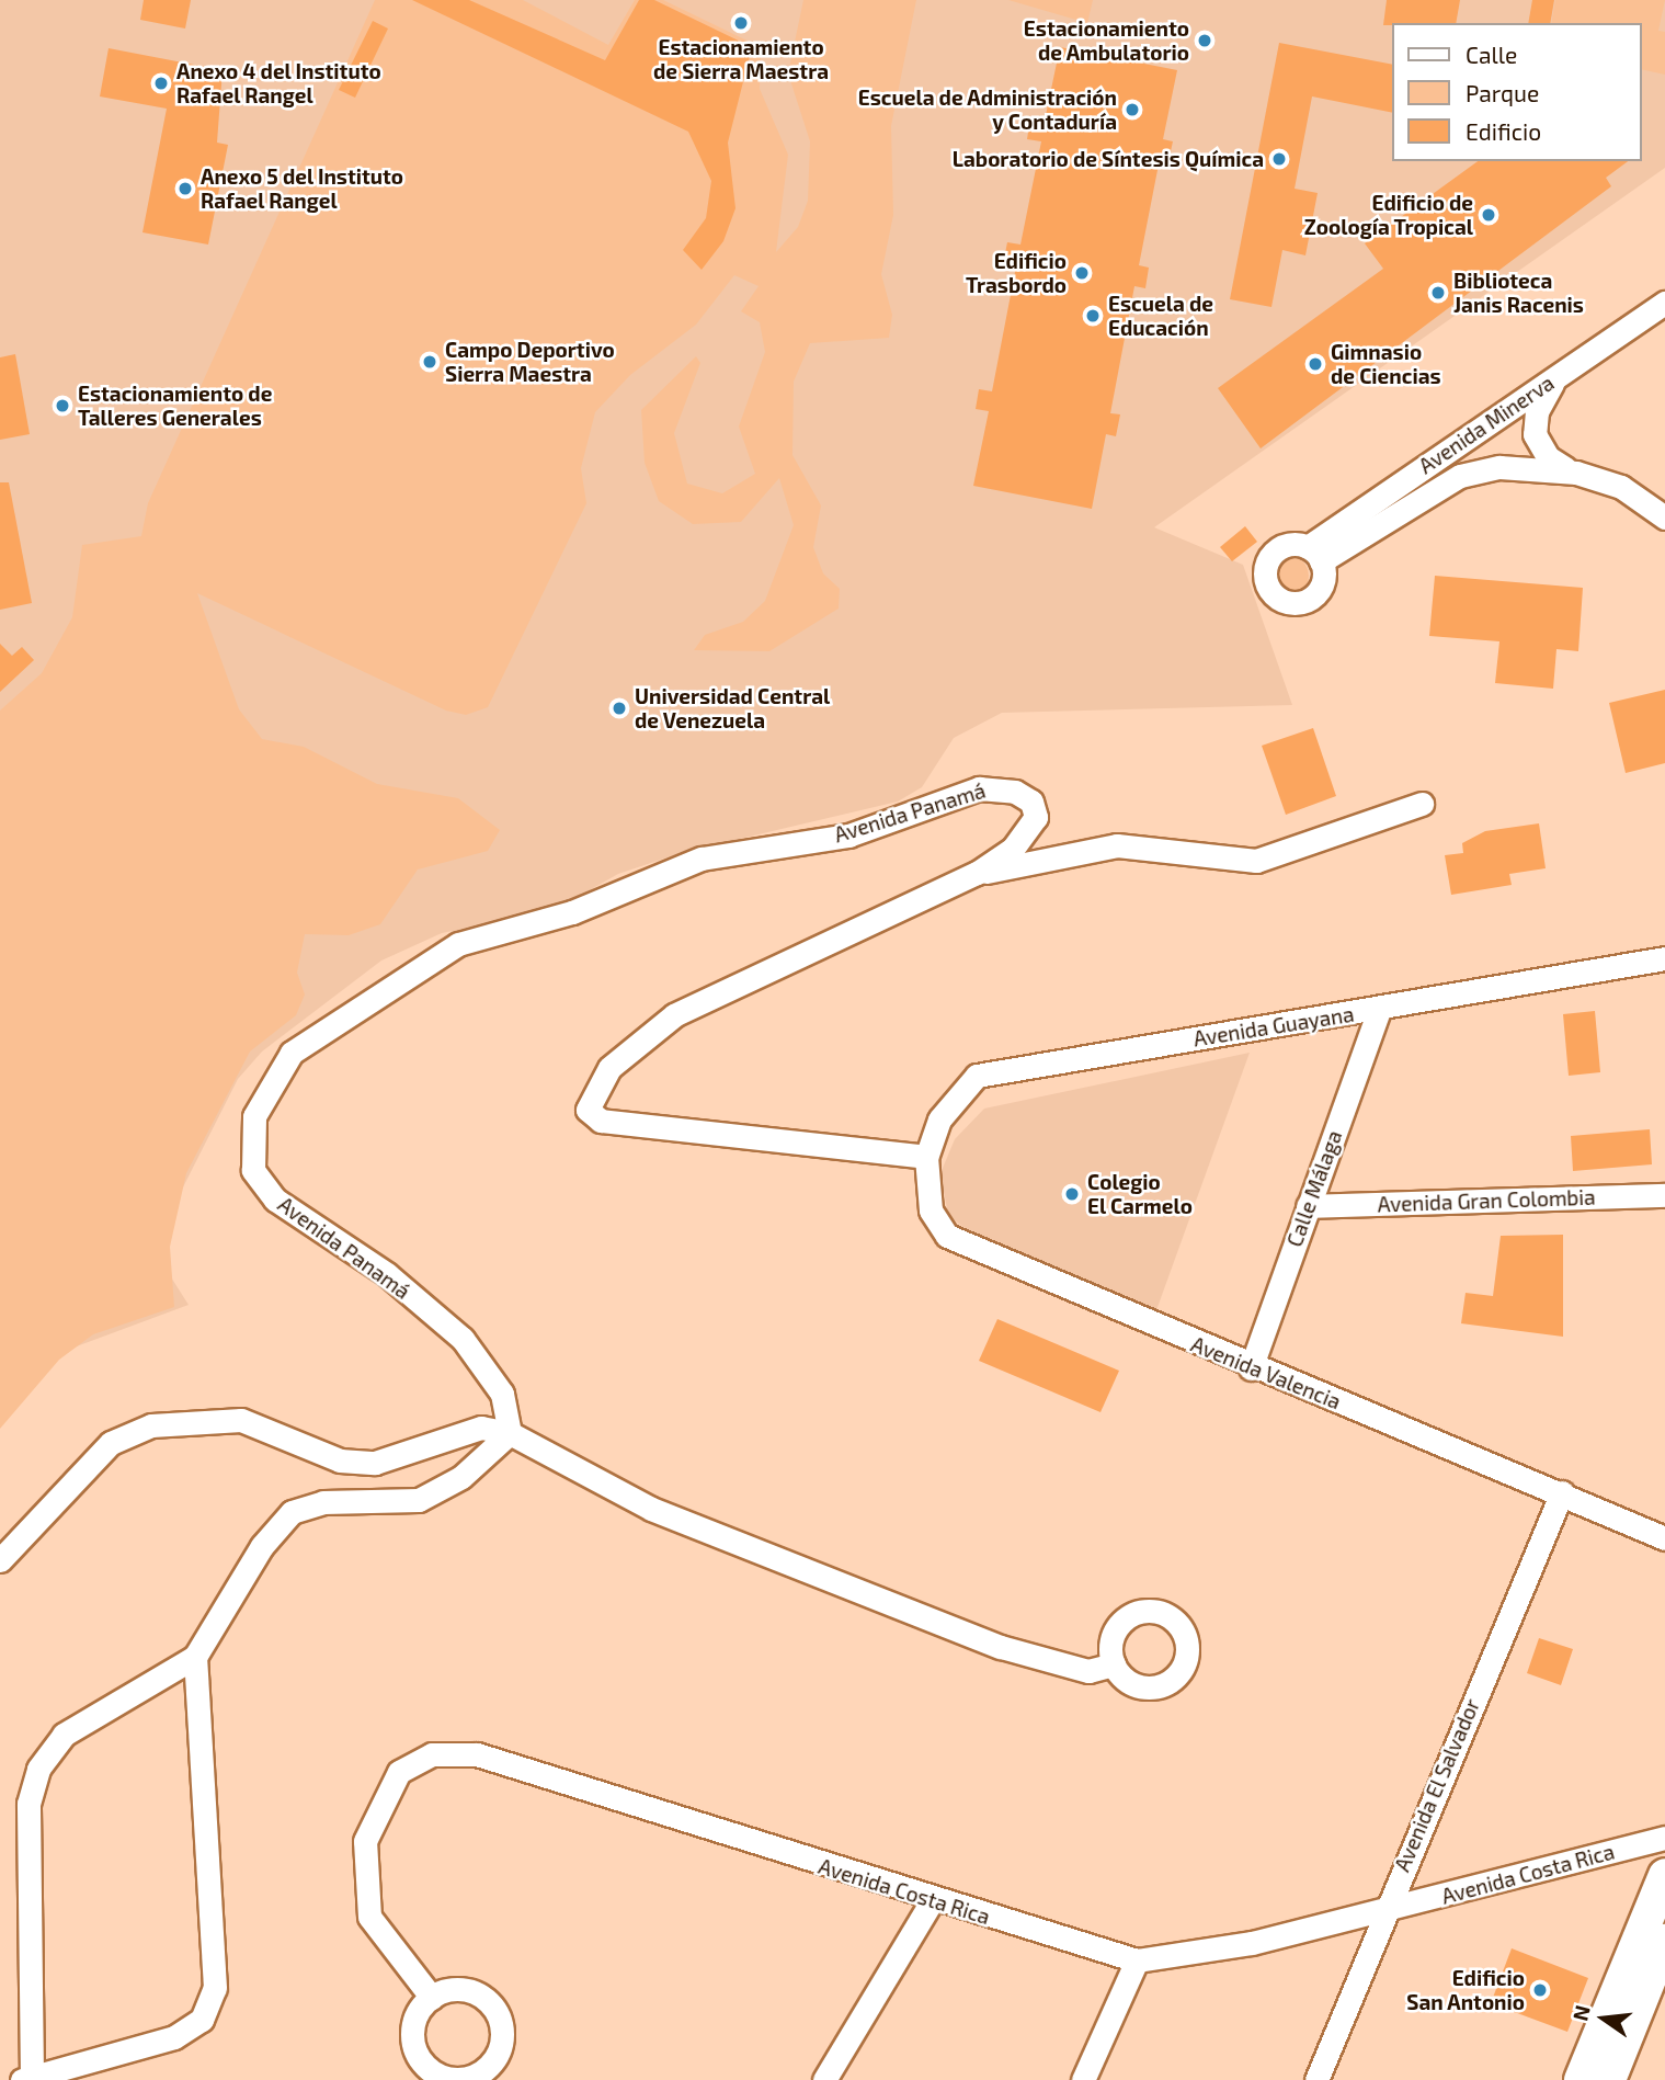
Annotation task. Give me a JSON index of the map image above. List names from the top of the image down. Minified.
{"streets":{"street":["Avenida Minerva","Avenida Panamá","Avenida Guayana","Calle Málaga","Avenida Gran Colombia","Avenida Valencia","Avenida El Salvador","Avenida Costa Rica"]},"crossings":[["Avenida Panamá","Avenida Guayana"],["Avenida Panamá","Avenida Valencia"],["Avenida Guayana","Calle Málaga"],["Avenida Guayana","Avenida Valencia"],["Calle Málaga","Avenida Gran Colombia"],["Calle Málaga","Avenida Valencia"],["Avenida Valencia","Avenida El Salvador"],["Avenida El Salvador","Avenida Costa Rica"]],"places":["Estacionamiento de Sierra Maestra","Estacionamiento de Ambulatorio","Anexo 4 del Instituto Rafael Rangel","Escuela de Administración y Contaduría","Laboratorio de Síntesis Química","Anexo 5 del Instituto Rafael Rangel","Edificio de Zoología Tropical","Edificio Trasbordo","Biblioteca Janis Racenis","Escuela de Educación","Campo Deportivo Sierra Maestra","Gimnasio de Ciencias","Estacionamiento de Talleres Generales","Universidad Central de Venezuela","Colegio El Carmelo","Edificio San Antonio"],"legend":["Calle","Parque","Edificio"],"north":"left"}
